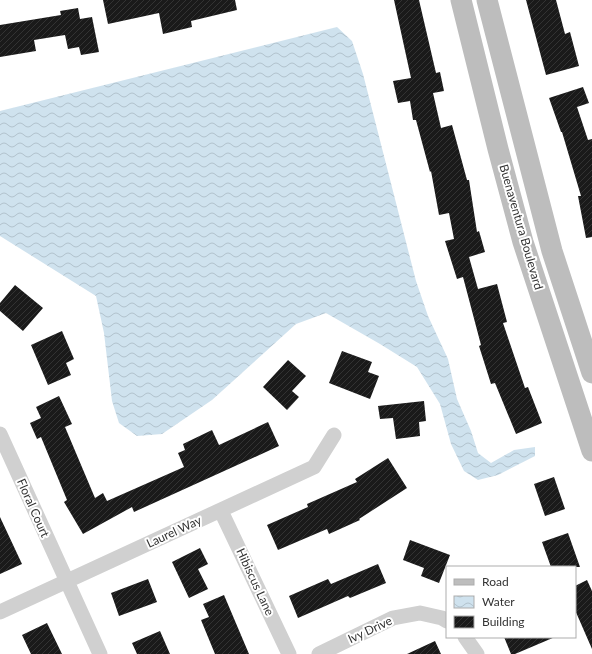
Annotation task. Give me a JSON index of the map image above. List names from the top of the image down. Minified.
{"streets":{"main road":["Buenaventura Boulevard"],"street":["Floral Court","Laurel Way","Hibiscus Lane","Ivy Drive"]},"crossings":[["Floral Court","Laurel Way"],["Laurel Way","Hibiscus Lane"]],"legend":["Road","Water","Building"]}
